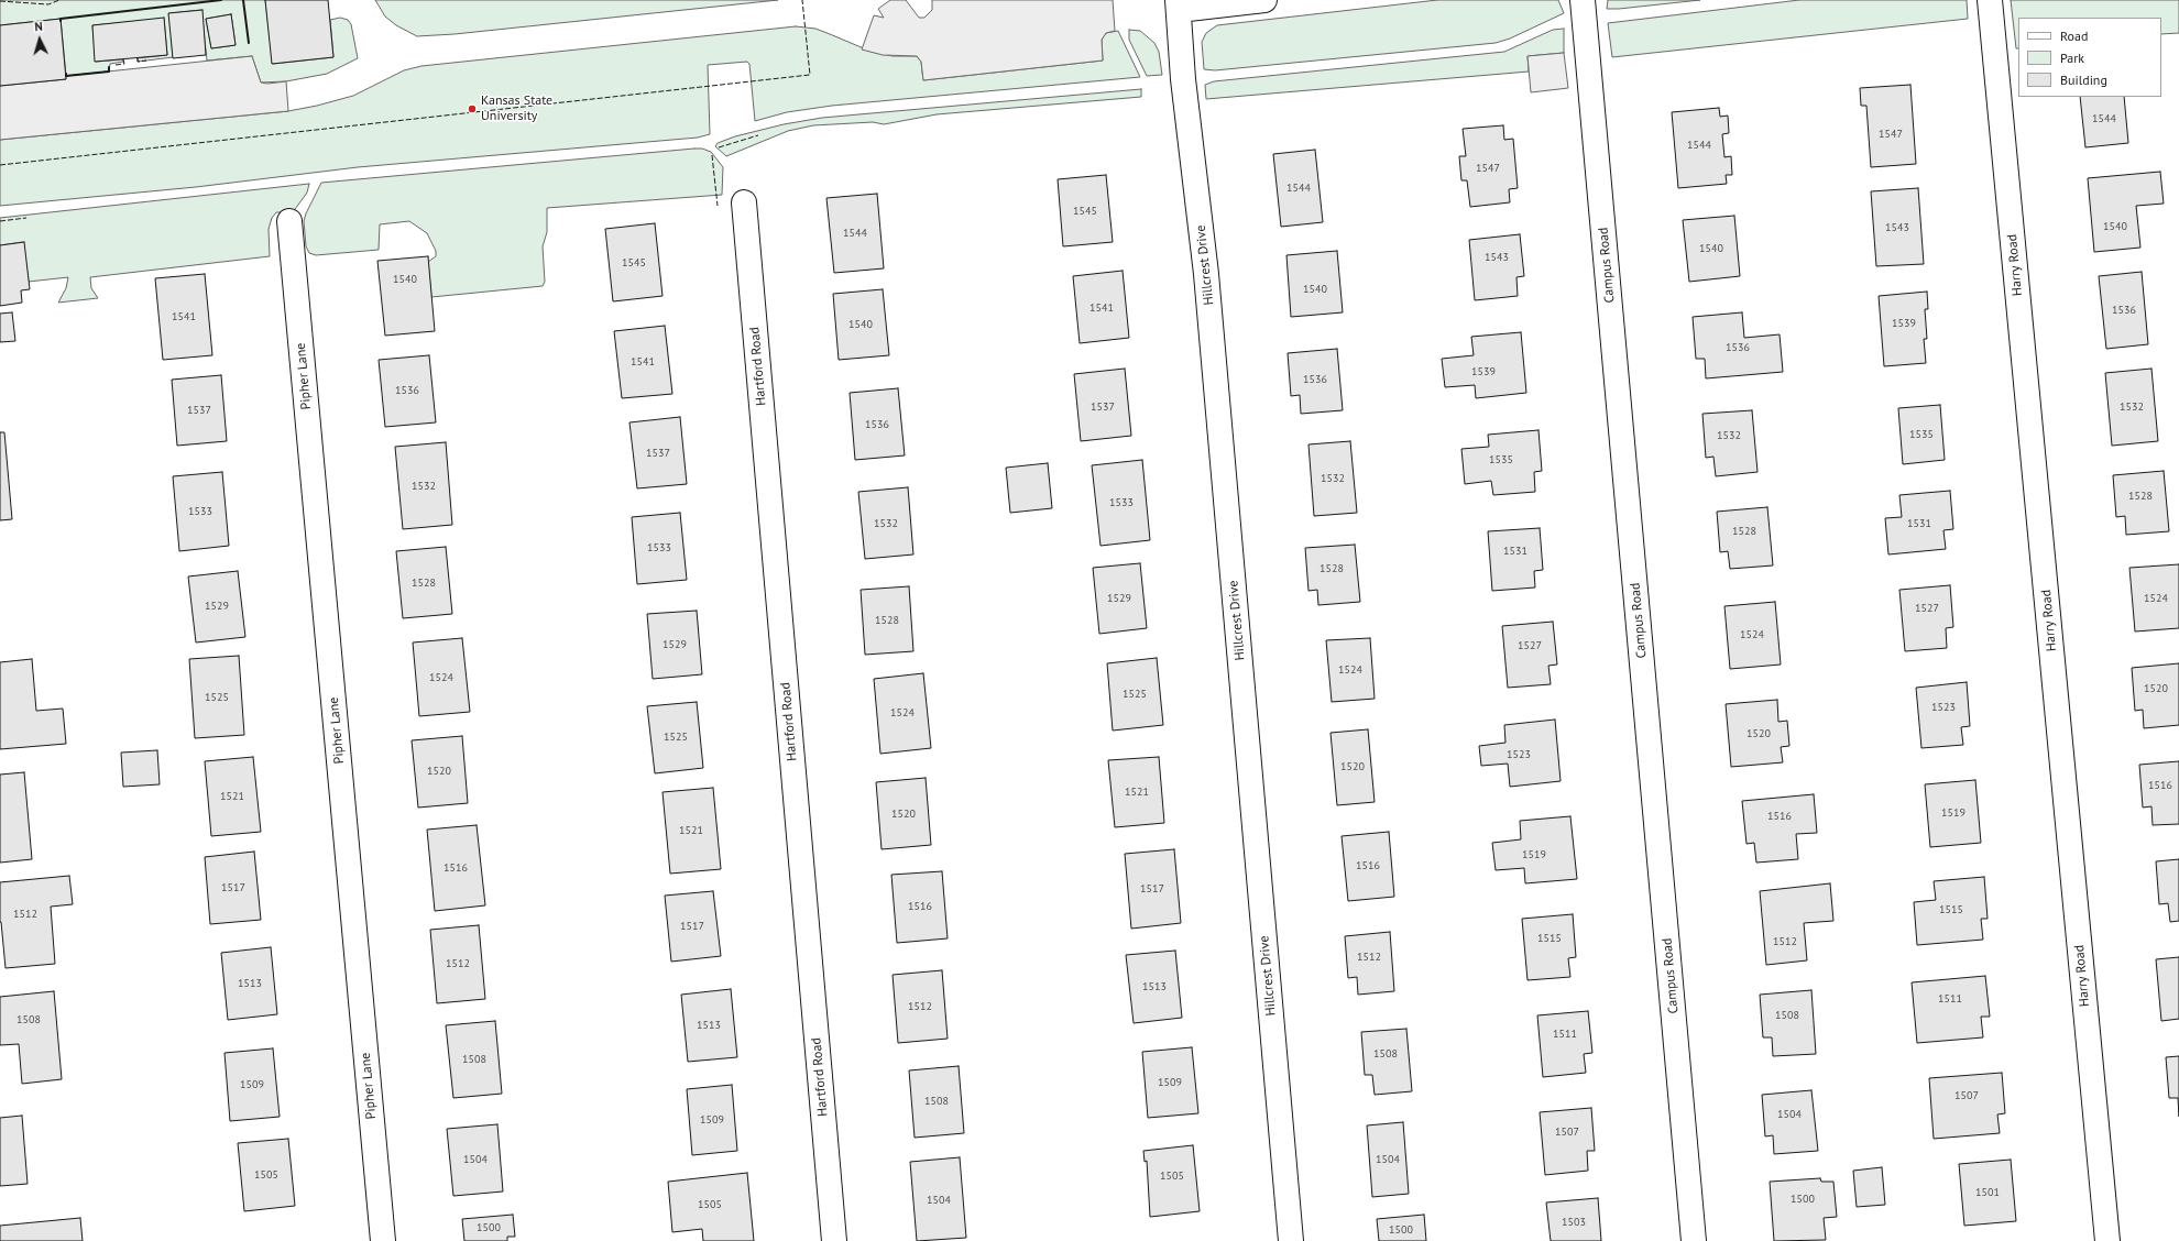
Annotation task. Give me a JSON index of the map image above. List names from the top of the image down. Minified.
{"streets":{"street":["Hillcrest Drive","Campus Road","Harry Road","Hartford Road","Pipher Lane"]},"places":["Kansas State University"],"house_numbers":["1544","1547","1544","1547","1544","1545","1540","1543","1544","1540","1543","1545","1540","1540","1541","1536","1541","1539","1540","1536","1541","1539","1536","1536","1537","1532","1537","1536","1535","1532","1537","1535","1532","1532","1528","1533","1533","1532","1531","1528","1533","1531","1528","1528","1529","1524","1529","1527","1528","1524","1529","1527","1524","1524","1520","1525","1525","1523","1524","1520","1525","1523","1520","1520","1516","1521","1521","1519","1520","1516","1521","1519","1516","1516","1517","1517","1516","1515","1512","1517","1515","1512","1512","1512","1513","1513","1511","1512","1508","1508","1513","1511","1508","1508","1509","1509","1507","1508","1504","1509","1507","1504","1504","1505","1505","1501","1500","1504","1505","1503","1500","1500"],"legend":["Road","Park","Building"],"north":"top"}
